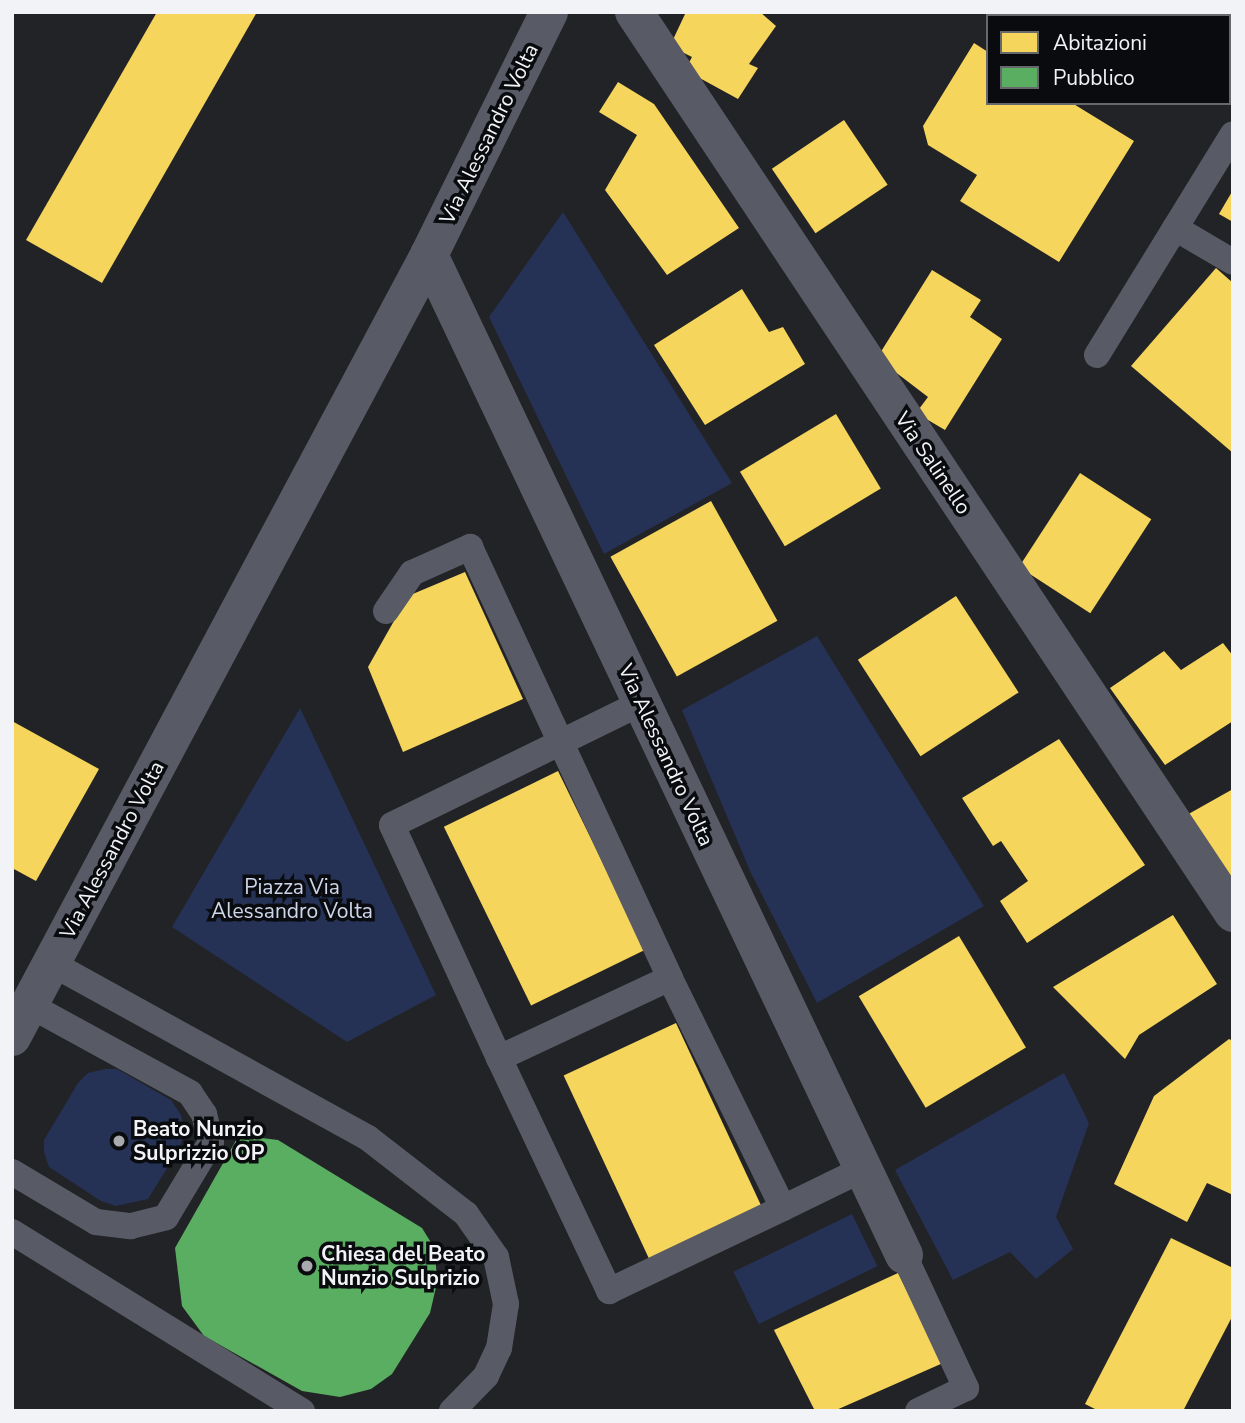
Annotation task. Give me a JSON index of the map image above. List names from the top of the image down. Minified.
{"streets":{"street":["Via Alessandro Volta","Via Salinello"]},"parks":["Piazza Via Alessandro Volta"],"places":["Beato Nunzio Sulprizzio OP","Chiesa del Beato Nunzio Sulprizio"],"legend":["Abitazioni","Pubblico"]}
